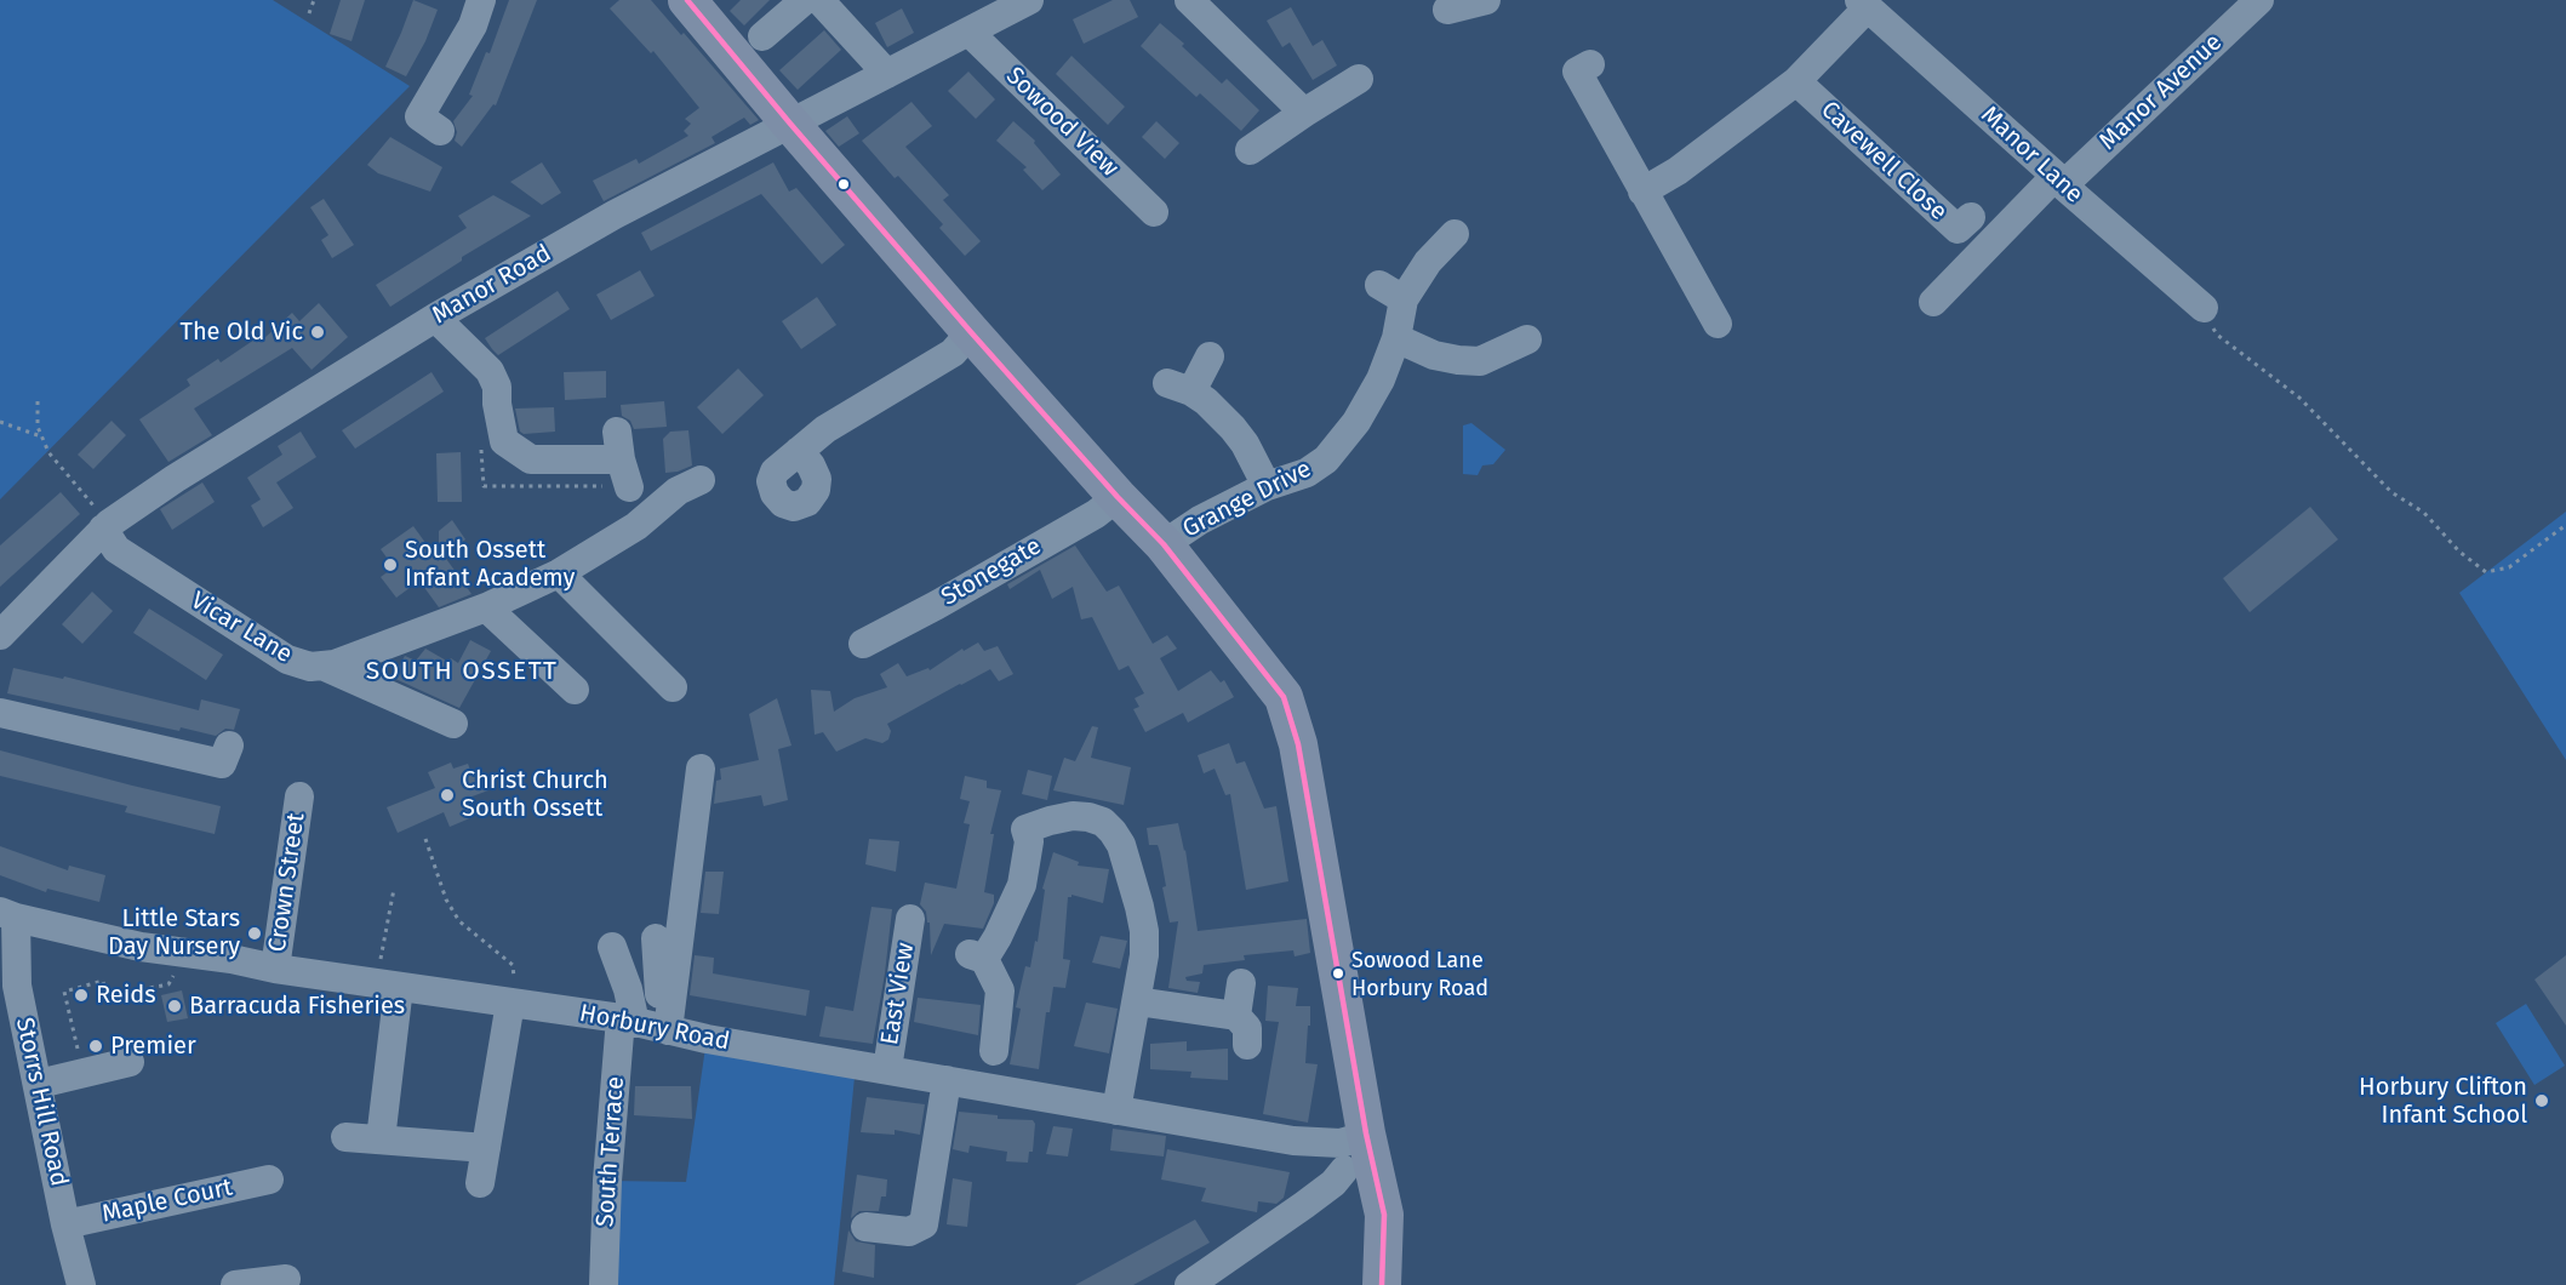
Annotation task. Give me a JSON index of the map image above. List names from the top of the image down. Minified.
{"streets":{"street":["Manor Avenue","Sowood View","Manor Lane","Cavewell Close","Manor Road","Grange Drive","Stonegate","Vicar Lane","Crown Street","East View","Horbury Road","Storrs Hill Road","South Terrace","Maple Court"]},"crossings":[["Manor Avenue","Manor Lane"],["Sowood View","Manor Road"],["Manor Road","Vicar Lane"],["Crown Street","Horbury Road"],["East View","Horbury Road"],["Horbury Road","Storrs Hill Road"],["Horbury Road","South Terrace"],["Storrs Hill Road","Maple Court"]],"districts":["SOUTH OSSETT"],"places":["The Old Vic","South Ossett Infant Academy","Christ Church South Ossett","Little Stars Day Nursery","Sowood Lane Horbury Road","Reids","Barracuda Fisheries","Premier","Horbury Clifton Infant School"]}
